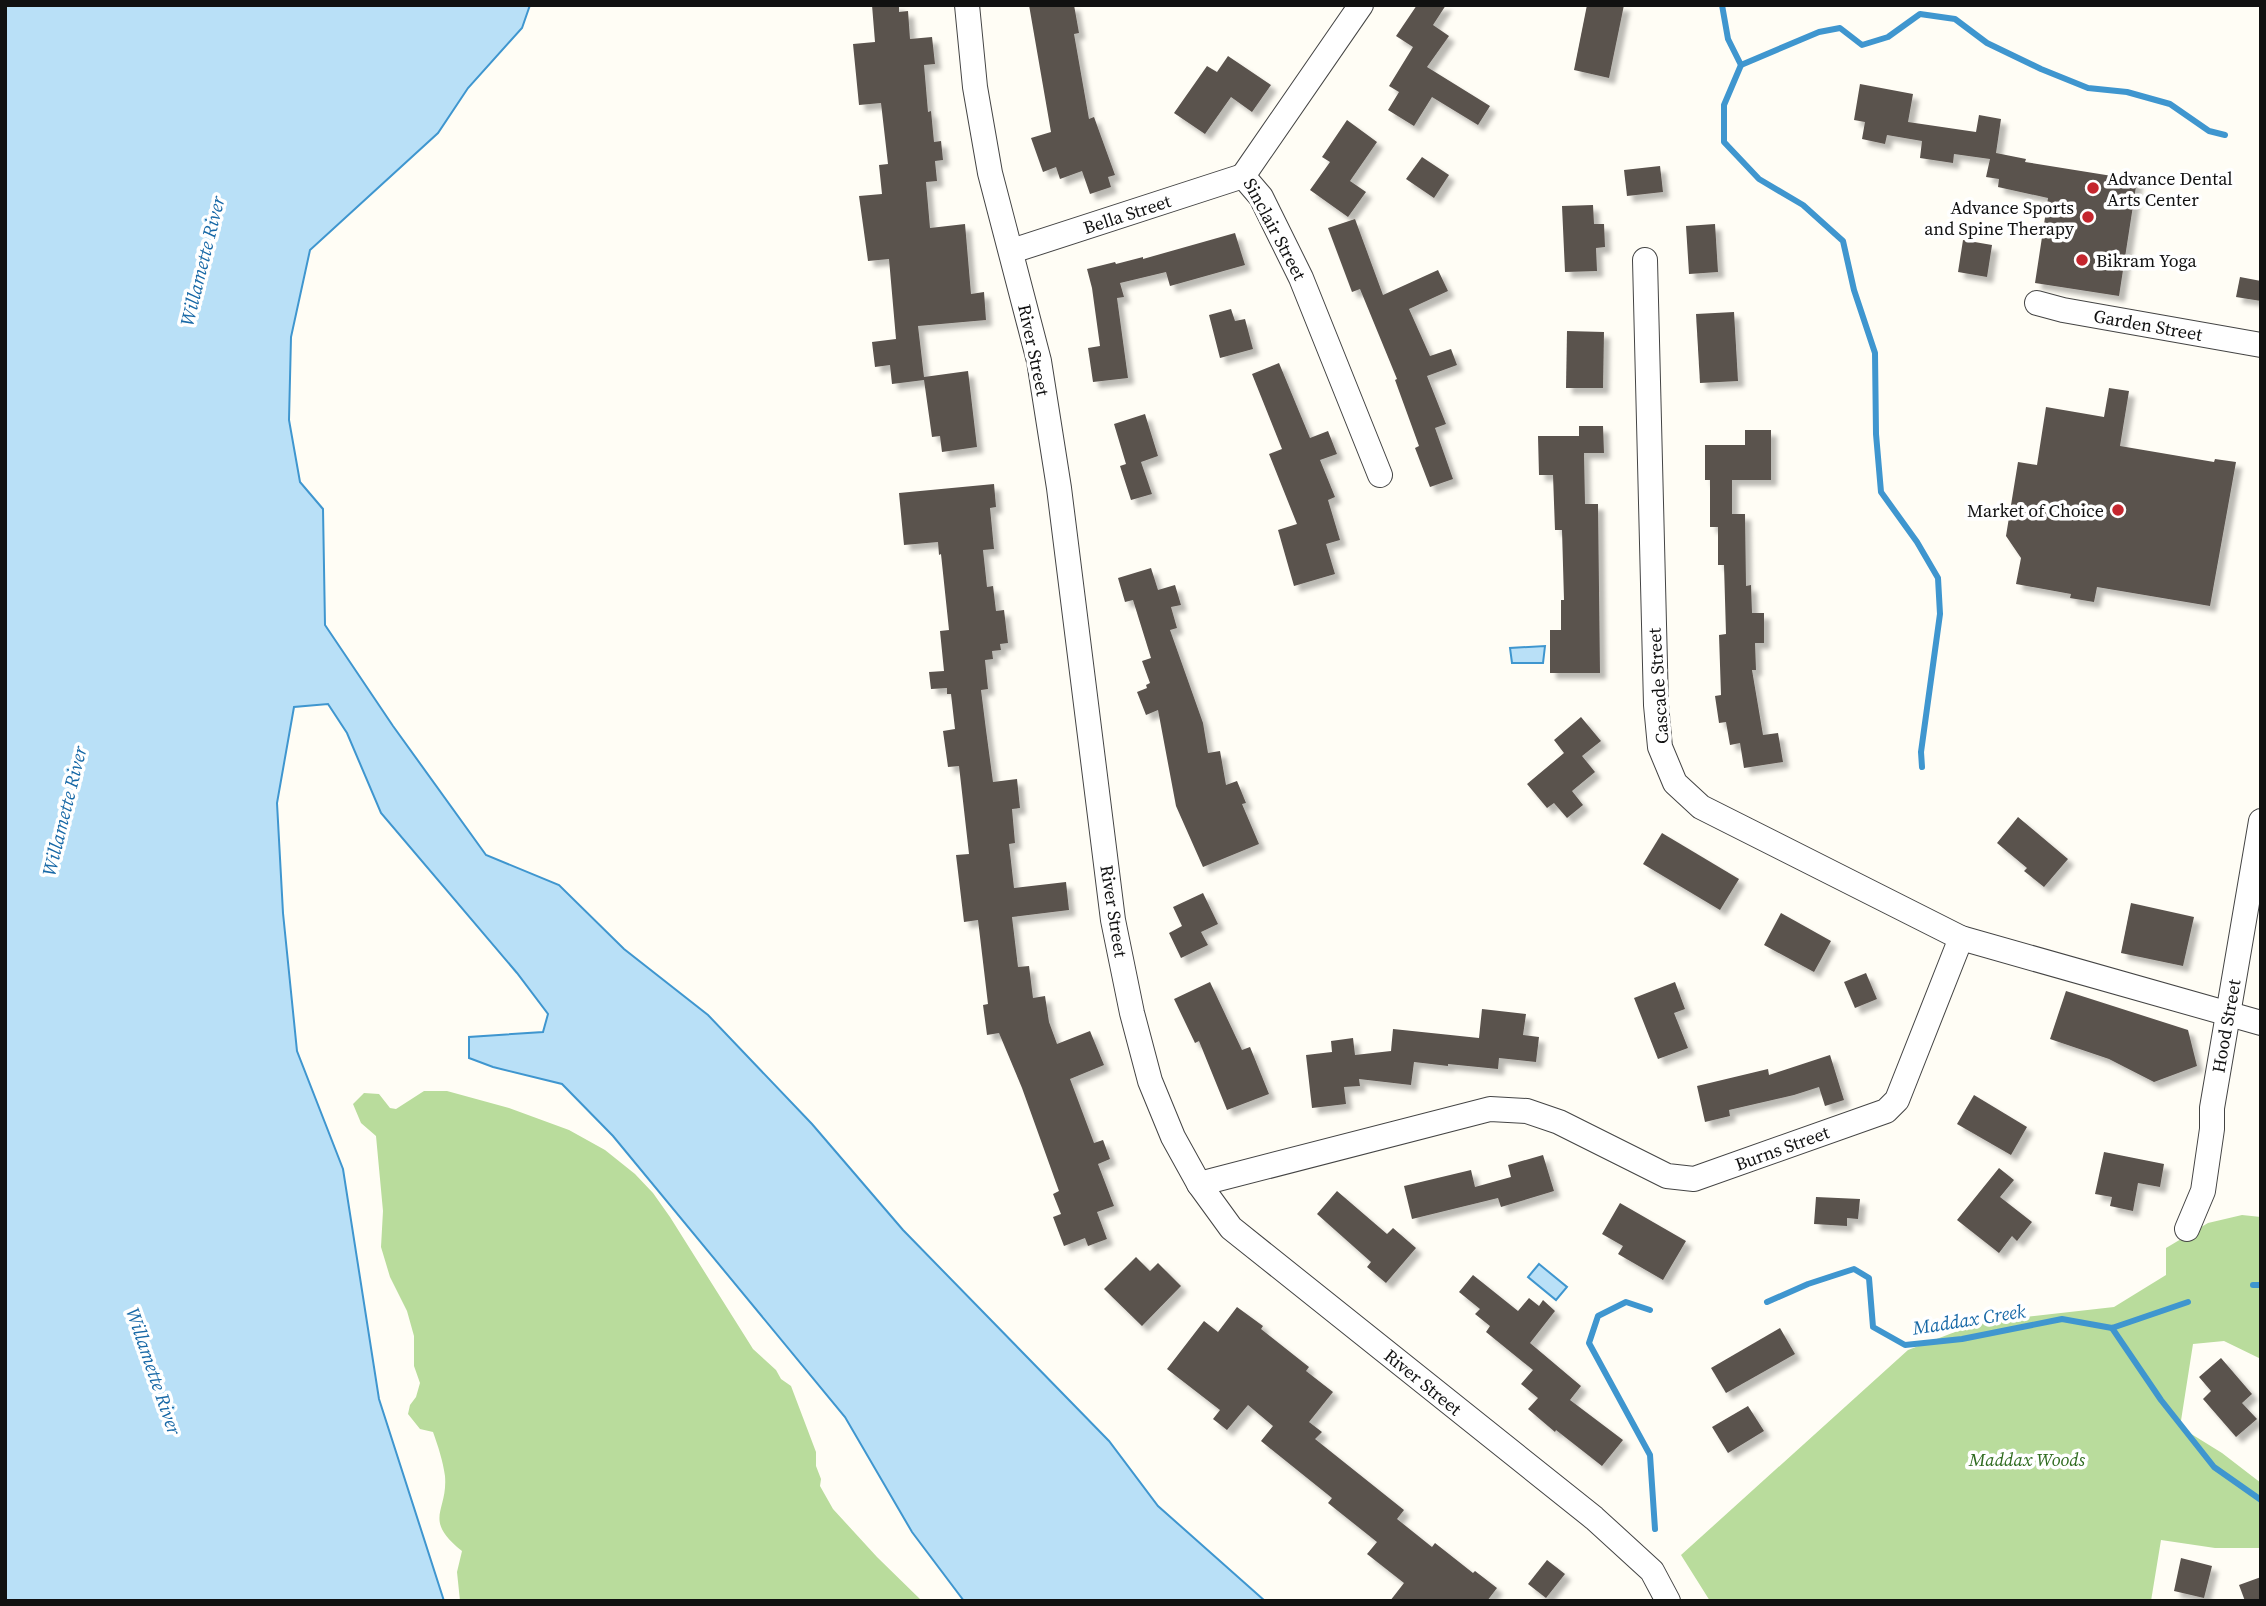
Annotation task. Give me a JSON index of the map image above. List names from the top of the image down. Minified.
{"streets":{"street":["Bella Street","Sinclair Street","Garden Street","River Street","Cascade Street","Hood Street","Burns Street"]},"crossings":[["Bella Street","Sinclair Street"],["Bella Street","River Street"],["River Street","Burns Street"],["Cascade Street","Burns Street"]],"water":["Willamette River","Maddax Creek"],"parks":["Maddax Woods"],"places":["Advance Dental Arts Center","Advance Sports and Spine Therapy","Bikram Yoga","Market of Choice"]}
